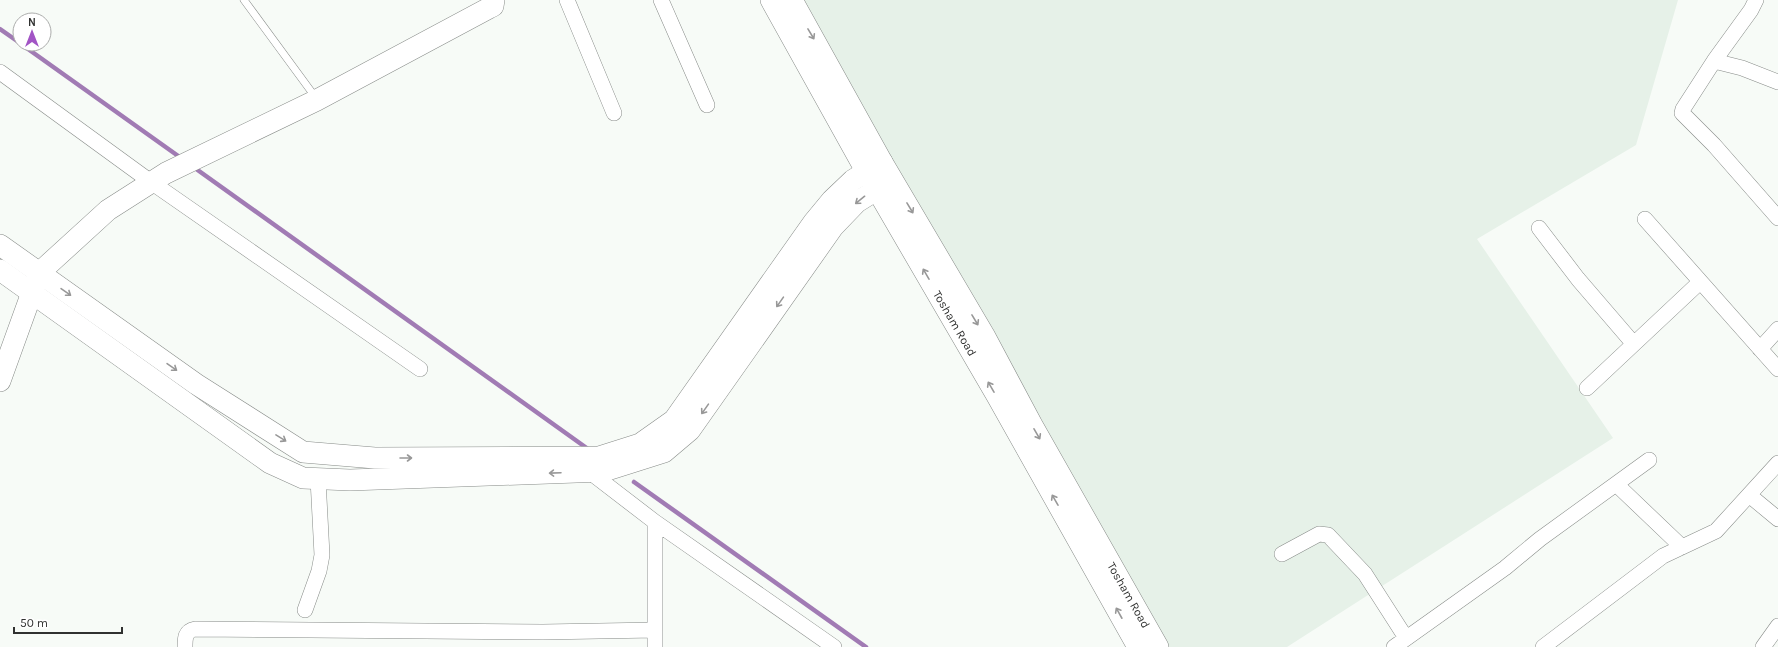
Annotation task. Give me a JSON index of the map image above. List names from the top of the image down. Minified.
{"streets":{"street":["Tosham Road"]},"scale_bar":"50 m","north":"top"}
